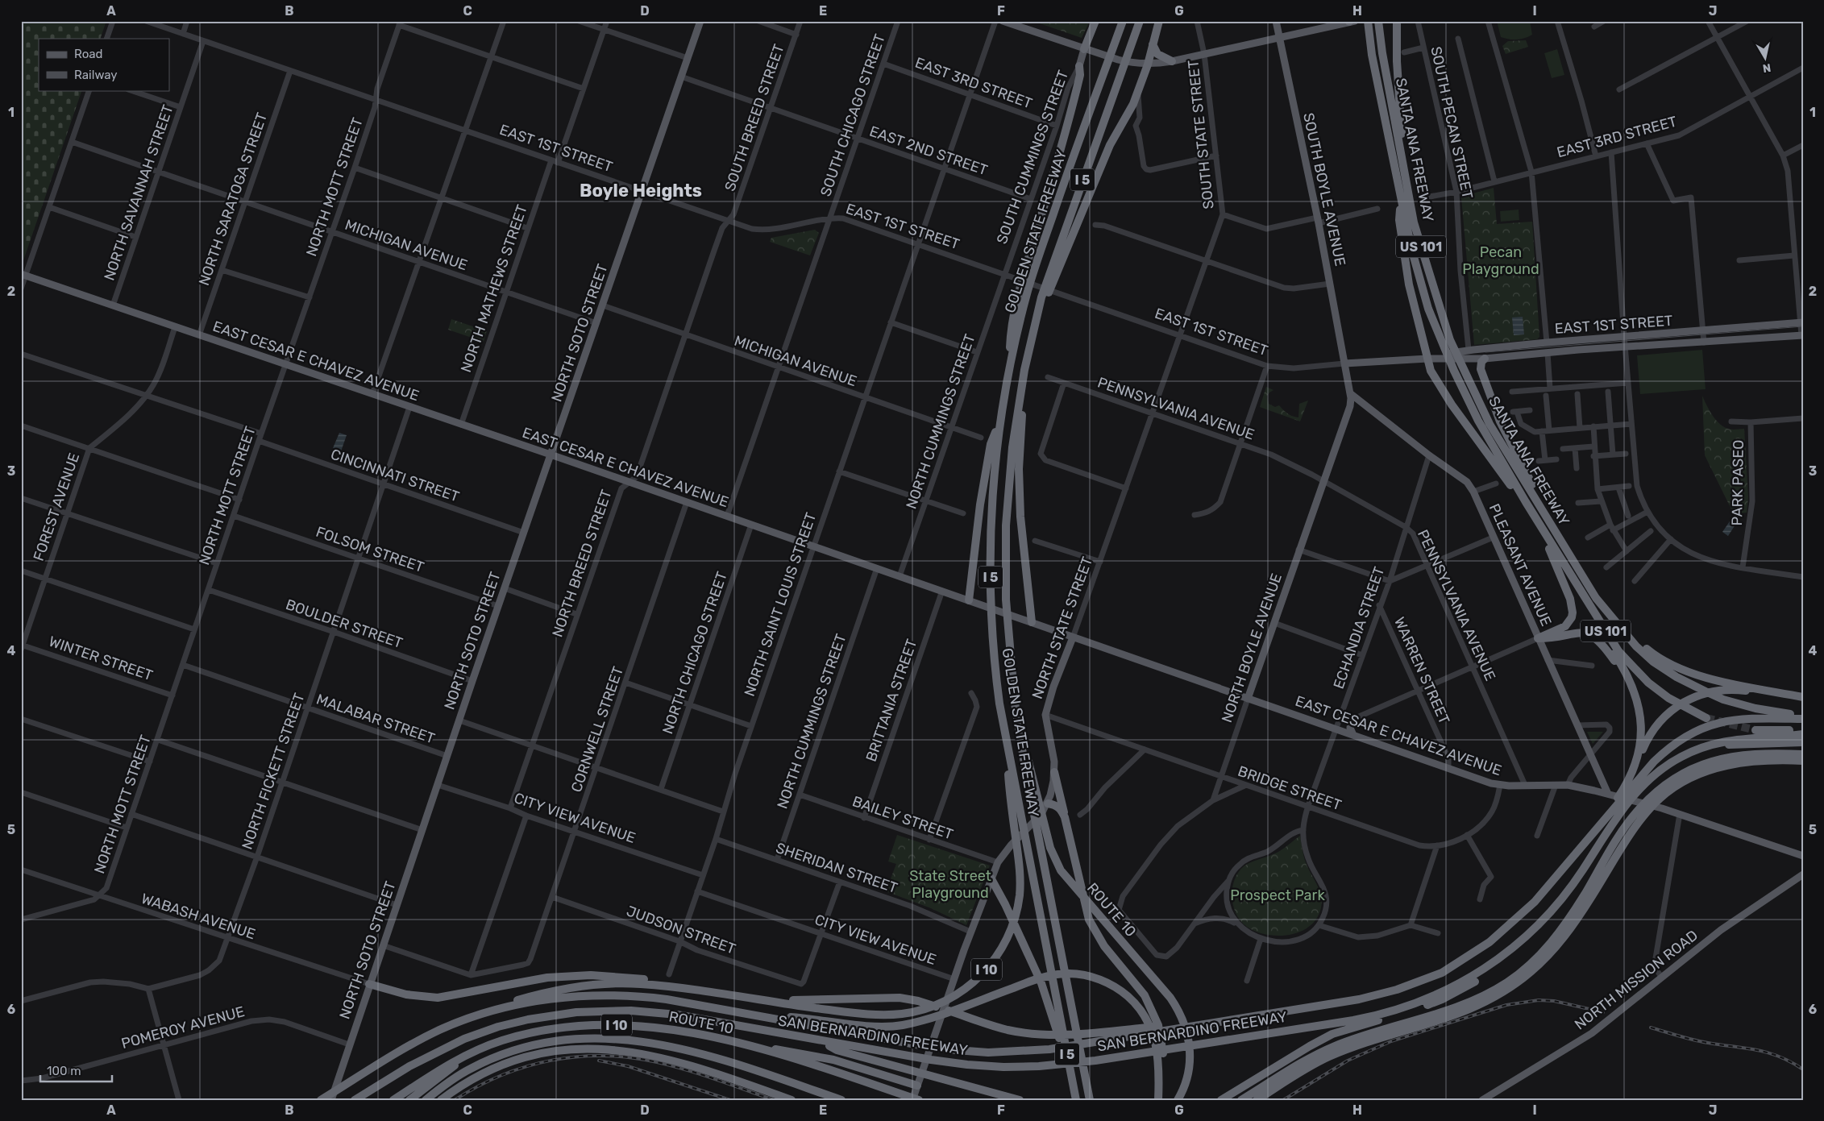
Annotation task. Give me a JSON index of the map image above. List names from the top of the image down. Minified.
{"streets":{"highway":["SANTA ANA FREEWAY","I 5","GOLDEN STATE FREEWAY","US 101","ROUTE 10","I 10","SAN BERNARDINO FREEWAY"],"main road":["EAST 1ST STREET","SOUTH CUMMINGS STREET","SOUTH BOYLE AVENUE","NORTH SOTO STREET","EAST CESAR E CHAVEZ AVENUE","PLEASANT AVENUE","NORTH STATE STREET","NORTH BOYLE AVENUE","NORTH MISSION ROAD"],"street":["EAST 3RD STREET","SOUTH CHICAGO STREET","SOUTH BREED STREET","SOUTH PECAN STREET","SOUTH STATE STREET","EAST 2ND STREET","NORTH MOTT STREET","NORTH SAVANNAH STREET","NORTH SARATOGA STREET","MICHIGAN AVENUE","NORTH MATHEWS STREET","PENNSYLVANIA AVENUE","NORTH CUMMINGS STREET","CINCINNATI STREET","PARK PASEO","FOREST AVENUE","FOLSOM STREET","NORTH BREED STREET","NORTH SAINT LOUIS STREET","BOULDER STREET","ECHANDIA STREET","NORTH CHICAGO STREET","WINTER STREET","WARREN STREET","BRITTANIA STREET","MALABAR STREET","CORNWELL STREET","NORTH FICKETT STREET","BRIDGE STREET","CITY VIEW AVENUE","BAILEY STREET","SHERIDAN STREET","WABASH AVENUE","JUDSON STREET","POMEROY AVENUE"]},"crossings":[["EAST 3RD STREET","SOUTH CHICAGO STREET"],["EAST 3RD STREET","SOUTH PECAN STREET"],["EAST 3RD STREET","SOUTH CUMMINGS STREET"],["EAST 3RD STREET","NORTH SAINT LOUIS STREET"],["SOUTH CHICAGO STREET","EAST 1ST STREET"],["SOUTH CHICAGO STREET","EAST 2ND STREET"],["SOUTH BREED STREET","EAST 1ST STREET"],["SOUTH BREED STREET","EAST 2ND STREET"],["SOUTH BREED STREET","NORTH BREED STREET"],["SOUTH PECAN STREET","EAST 1ST STREET"],["SOUTH STATE STREET","EAST 1ST STREET"],["SOUTH STATE STREET","NORTH STATE STREET"],["EAST 1ST STREET","SOUTH CUMMINGS STREET"],["EAST 1ST STREET","NORTH MOTT STREET"],["EAST 1ST STREET","SOUTH BOYLE AVENUE"],["EAST 1ST STREET","NORTH SAVANNAH STREET"],["EAST 1ST STREET","NORTH SARATOGA STREET"],["EAST 1ST STREET","NORTH MATHEWS STREET"],["EAST 1ST STREET","NORTH SOTO STREET"],["EAST 1ST STREET","NORTH CUMMINGS STREET"],["EAST 1ST STREET","NORTH BREED STREET"],["EAST 1ST STREET","NORTH SAINT LOUIS STREET"],["EAST 1ST STREET","NORTH STATE STREET"],["EAST 1ST STREET","NORTH BOYLE AVENUE"],["EAST 2ND STREET","SOUTH CUMMINGS STREET"],["EAST 2ND STREET","NORTH SOTO STREET"],["EAST 2ND STREET","NORTH SAINT LOUIS STREET"],["SOUTH CUMMINGS STREET","NORTH CUMMINGS STREET"],["I 5","GOLDEN STATE FREEWAY"],["NORTH MOTT STREET","MICHIGAN AVENUE"],["NORTH MOTT STREET","EAST CESAR E CHAVEZ AVENUE"],["NORTH MOTT STREET","CINCINNATI STREET"],["NORTH MOTT STREET","FOLSOM STREET"],["NORTH MOTT STREET","BOULDER STREET"],["NORTH MOTT STREET","WINTER STREET"],["NORTH MOTT STREET","MALABAR STREET"],["NORTH MOTT STREET","WABASH AVENUE"],["SOUTH BOYLE AVENUE","NORTH BOYLE AVENUE"],["NORTH SAVANNAH STREET","MICHIGAN AVENUE"],["NORTH SAVANNAH STREET","EAST CESAR E CHAVEZ AVENUE"],["NORTH SARATOGA STREET","MICHIGAN AVENUE"],["NORTH SARATOGA STREET","EAST CESAR E CHAVEZ AVENUE"],["GOLDEN STATE FREEWAY","ROUTE 10"],["GOLDEN STATE FREEWAY","I 10"],["MICHIGAN AVENUE","NORTH MATHEWS STREET"],["MICHIGAN AVENUE","NORTH SOTO STREET"],["MICHIGAN AVENUE","NORTH CUMMINGS STREET"],["MICHIGAN AVENUE","NORTH BREED STREET"],["MICHIGAN AVENUE","NORTH SAINT LOUIS STREET"],["NORTH MATHEWS STREET","EAST CESAR E CHAVEZ AVENUE"],["NORTH SOTO STREET","EAST CESAR E CHAVEZ AVENUE"],["NORTH SOTO STREET","CINCINNATI STREET"],["NORTH SOTO STREET","FOLSOM STREET"],["NORTH SOTO STREET","BOULDER STREET"],["NORTH SOTO STREET","MALABAR STREET"],["NORTH SOTO STREET","CITY VIEW AVENUE"],["NORTH SOTO STREET","WABASH AVENUE"],["NORTH SOTO STREET","POMEROY AVENUE"],["EAST CESAR E CHAVEZ AVENUE","PENNSYLVANIA AVENUE"],["EAST CESAR E CHAVEZ AVENUE","NORTH CUMMINGS STREET"],["EAST CESAR E CHAVEZ AVENUE","FOREST AVENUE"],["EAST CESAR E CHAVEZ AVENUE","NORTH BREED STREET"],["EAST CESAR E CHAVEZ AVENUE","PLEASANT AVENUE"],["EAST CESAR E CHAVEZ AVENUE","NORTH SAINT LOUIS STREET"],["EAST CESAR E CHAVEZ AVENUE","NORTH STATE STREET"],["EAST CESAR E CHAVEZ AVENUE","ECHANDIA STREET"],["EAST CESAR E CHAVEZ AVENUE","NORTH BOYLE AVENUE"],["EAST CESAR E CHAVEZ AVENUE","NORTH CHICAGO STREET"],["EAST CESAR E CHAVEZ AVENUE","WARREN STREET"],["EAST CESAR E CHAVEZ AVENUE","BRITTANIA STREET"],["EAST CESAR E CHAVEZ AVENUE","CORNWELL STREET"],["EAST CESAR E CHAVEZ AVENUE","NORTH FICKETT STREET"],["EAST CESAR E CHAVEZ AVENUE","BRIDGE STREET"],["PENNSYLVANIA AVENUE","NORTH STATE STREET"],["PENNSYLVANIA AVENUE","ECHANDIA STREET"],["PENNSYLVANIA AVENUE","NORTH BOYLE AVENUE"],["NORTH CUMMINGS STREET","BAILEY STREET"],["NORTH CUMMINGS STREET","SHERIDAN STREET"],["CINCINNATI STREET","NORTH FICKETT STREET"],["FOREST AVENUE","WINTER STREET"],["FOLSOM STREET","NORTH FICKETT STREET"],["NORTH BREED STREET","CITY VIEW AVENUE"],["PLEASANT AVENUE","ECHANDIA STREET"],["PLEASANT AVENUE","NORTH BOYLE AVENUE"],["NORTH SAINT LOUIS STREET","CITY VIEW AVENUE"],["NORTH SAINT LOUIS STREET","SHERIDAN STREET"],["NORTH SAINT LOUIS STREET","JUDSON STREET"],["BOULDER STREET","NORTH FICKETT STREET"],["NORTH STATE STREET","BRIDGE STREET"],["NORTH STATE STREET","CITY VIEW AVENUE"],["NORTH STATE STREET","BAILEY STREET"],["NORTH STATE STREET","SHERIDAN STREET"],["ECHANDIA STREET","WARREN STREET"],["ECHANDIA STREET","BRIDGE STREET"],["NORTH BOYLE AVENUE","BRIDGE STREET"],["BRITTANIA STREET","BAILEY STREET"],["MALABAR STREET","NORTH FICKETT STREET"],["CORNWELL STREET","CITY VIEW AVENUE"],["CORNWELL STREET","JUDSON STREET"],["NORTH FICKETT STREET","WABASH AVENUE"],["CITY VIEW AVENUE","JUDSON STREET"],["ROUTE 10","I 10"],["ROUTE 10","SAN BERNARDINO FREEWAY"]],"districts":["Boyle Heights"],"parks":["Pecan Playground","State Street Playground","Prospect Park"],"legend":["Road","Railway"],"scale_bar":"100 m","north":"bottom","grid":{"columns":["A","B","C","D","E","F","G","H","I","J"],"rows":["1","2","3","4","5","6"]}}
